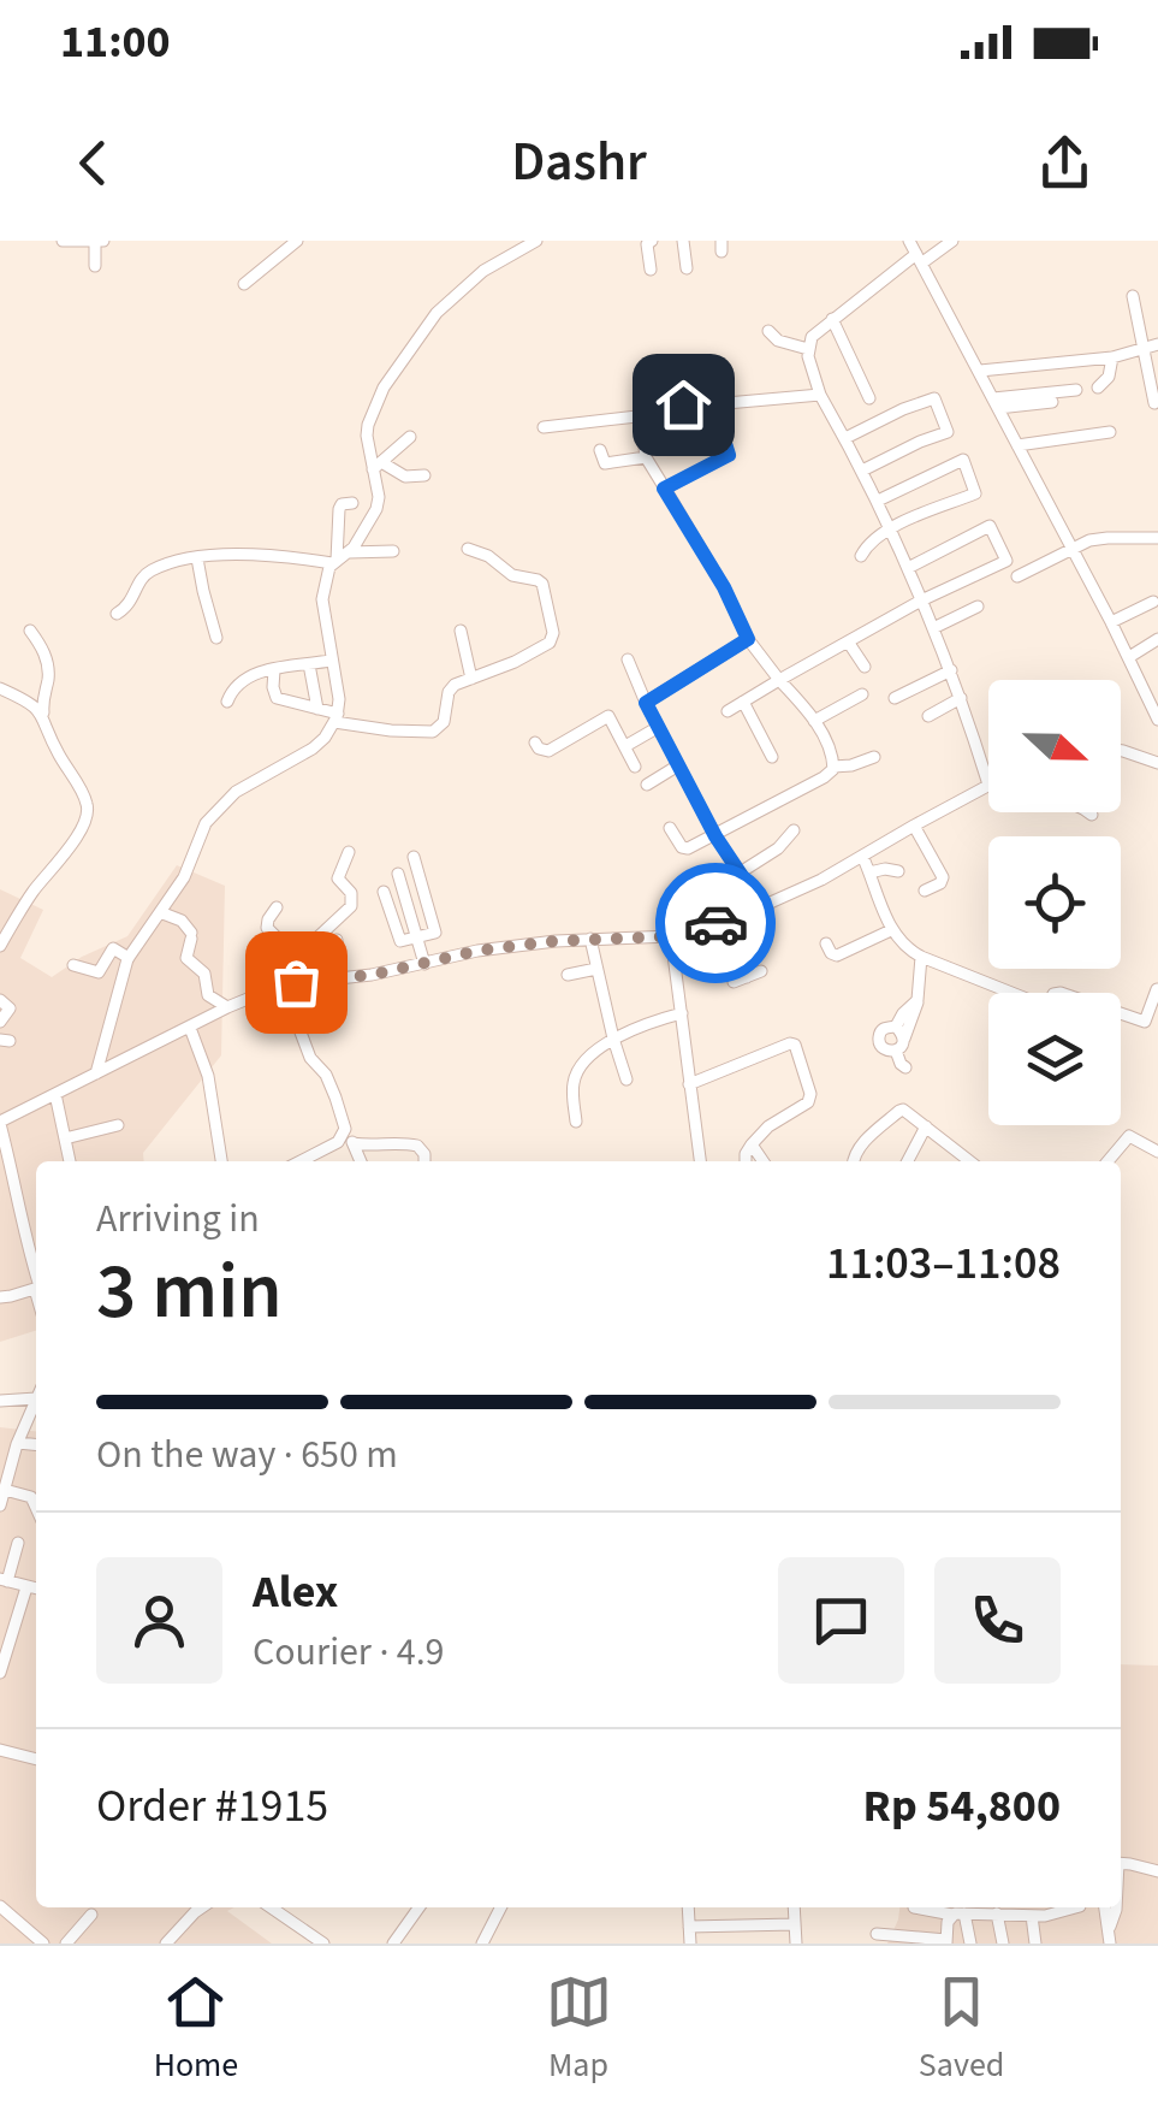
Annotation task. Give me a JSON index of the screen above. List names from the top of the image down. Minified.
{"north":"right","page":{"status":"11:00","header":"Dashr","heading":["3 min","Arriving in","11:03–11:08"],"panel":["Alex","Courier · 4.9","Order #1915","Rp 54,800"],"bar":"On the way · 650 m","tabs":["Home","Map","Saved"]}}
